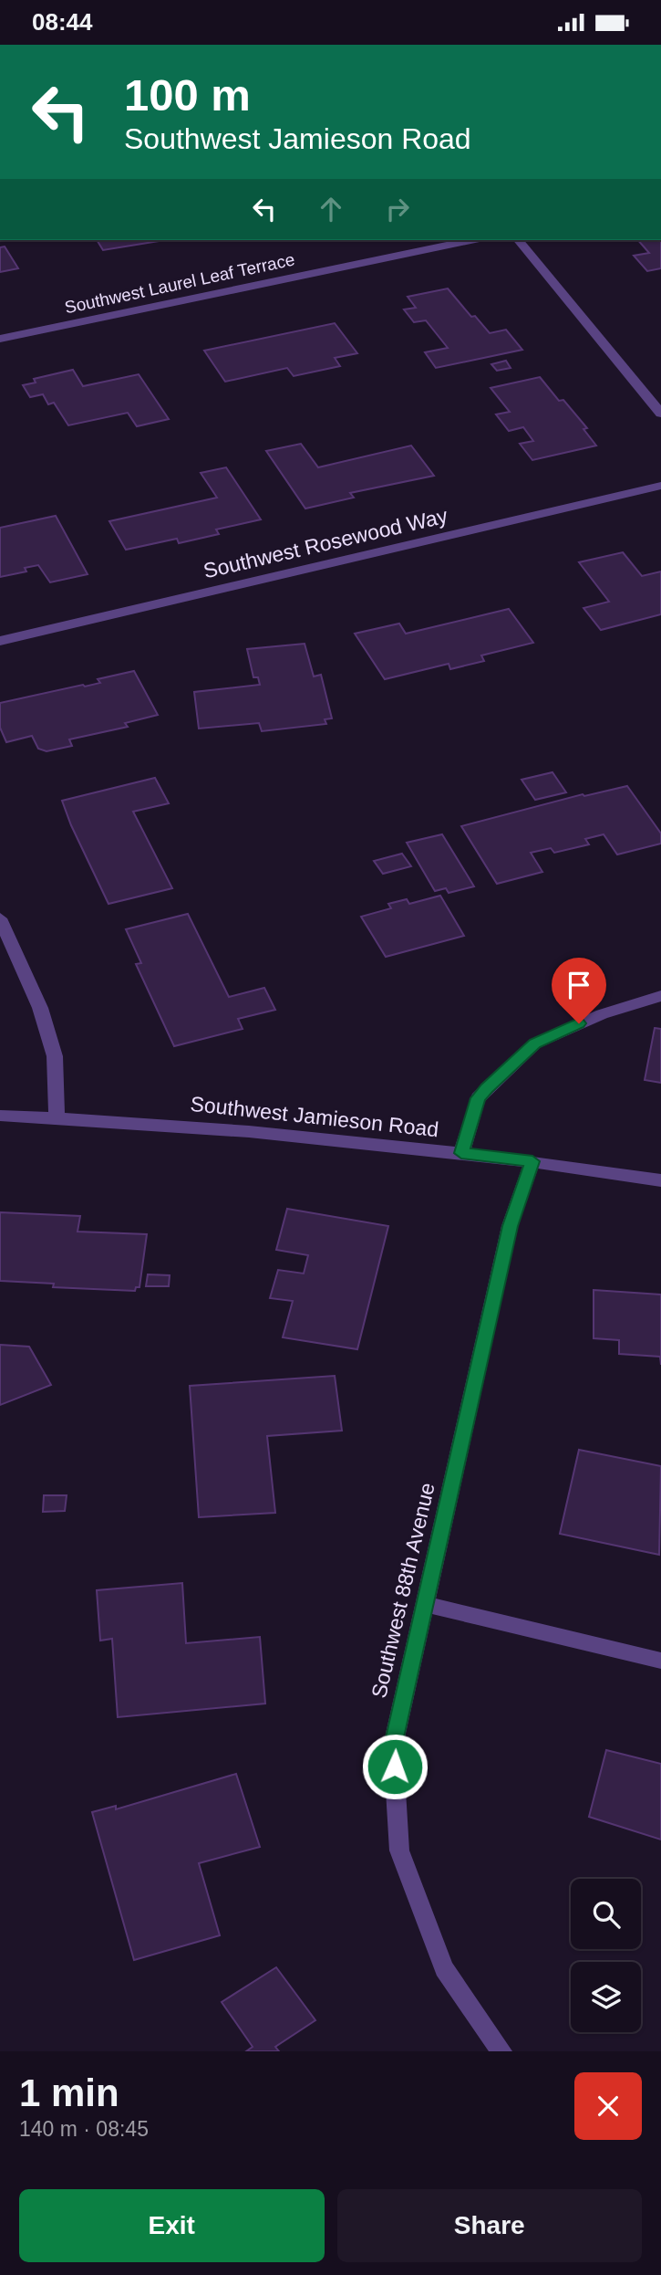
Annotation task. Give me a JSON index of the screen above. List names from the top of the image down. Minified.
{"streets":{"street":["Southwest Laurel Leaf Terrace","Southwest Rosewood Way","Southwest Jamieson Road","Southwest 88th Avenue"]},"crossings":[["Southwest Jamieson Road","Southwest 88th Avenue"]],"page":{"status":"08:44","turn":["100 m","Southwest Jamieson Road"],"heading":["1 min","140 m · 08:45"],"buttons":["Exit","Share"]}}
